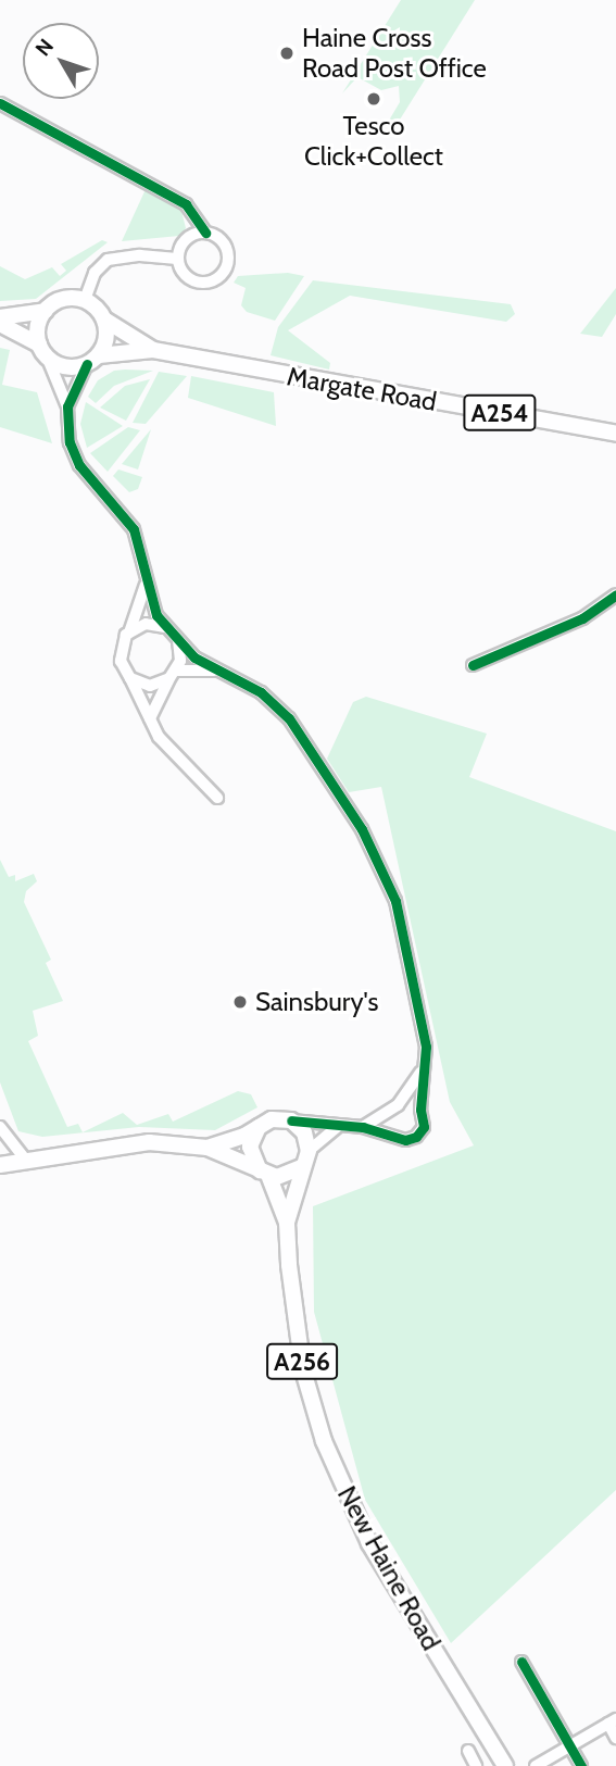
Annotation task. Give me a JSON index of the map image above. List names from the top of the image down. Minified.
{"streets":{"main road":["Margate Road","A254","A256","New Haine Road"]},"places":["Haine Cross Road Post Office","Tesco Click+Collect","Sainsbury's"],"north":"top left"}
